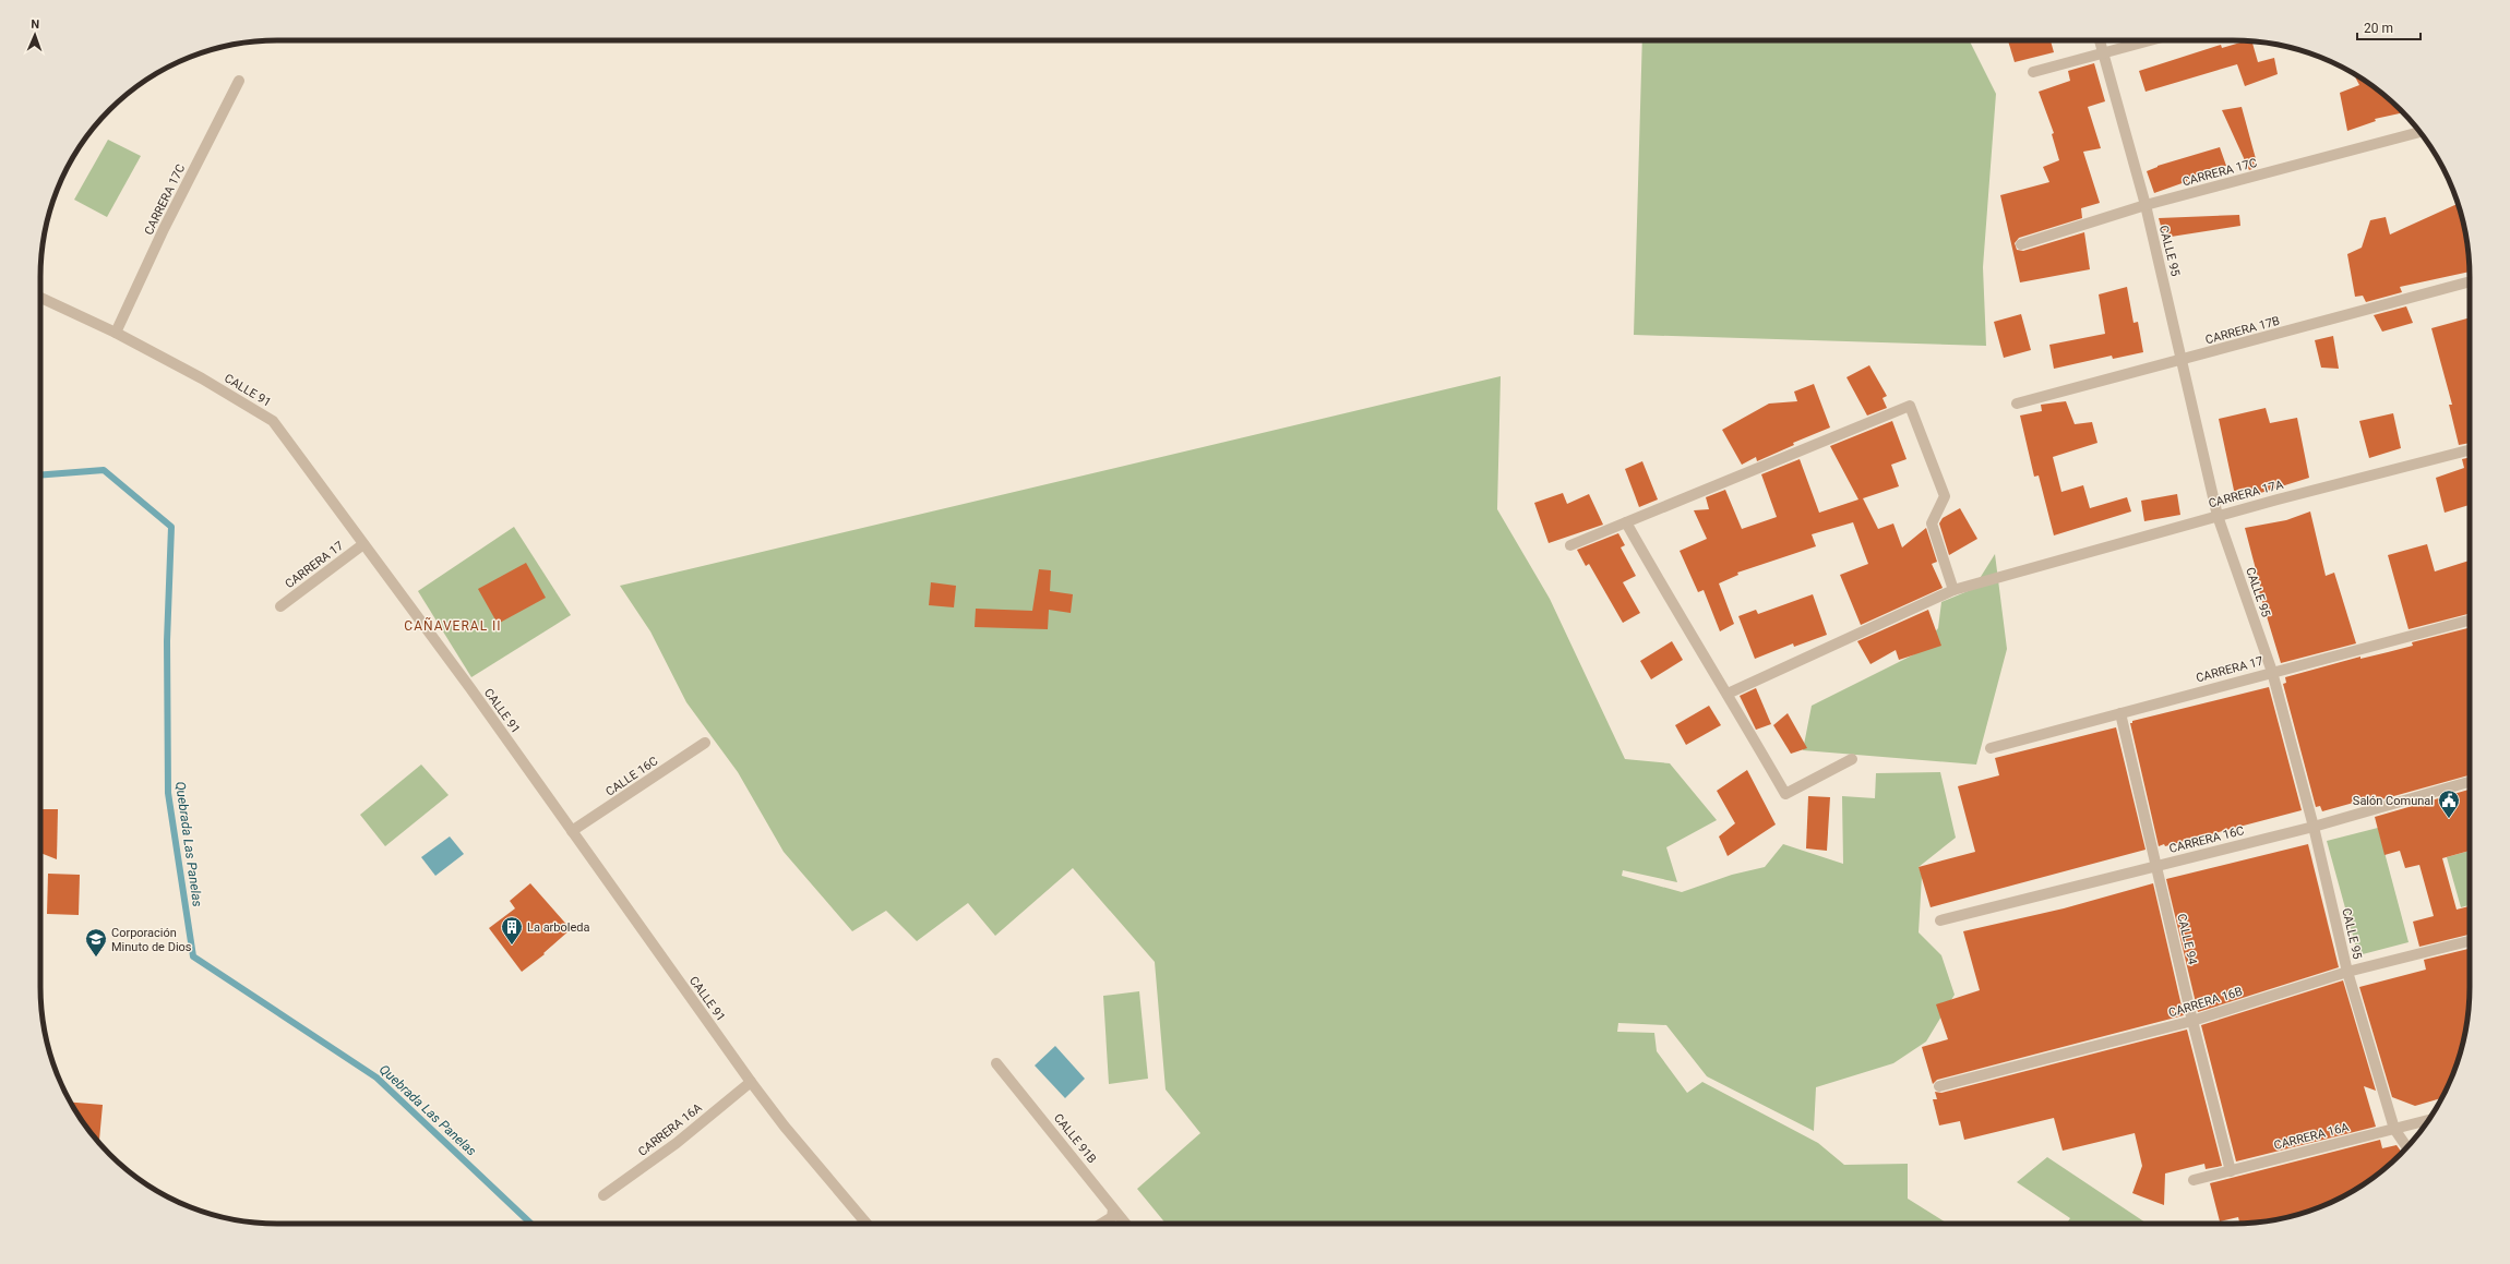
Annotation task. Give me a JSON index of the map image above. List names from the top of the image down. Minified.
{"streets":{"street":["CARRERA 17C","CALLE 95","CARRERA 17B","CALLE 91","CARRERA 17A","CARRERA 17","CALLE 16C","CARRERA 16C","CALLE 94","CARRERA 16B","CARRERA 16A","CALLE 91B"]},"crossings":[["CARRERA 17C","CALLE 95"],["CARRERA 17C","CALLE 91"],["CALLE 95","CARRERA 17B"],["CALLE 95","CARRERA 17A"],["CALLE 95","CARRERA 17"],["CALLE 95","CARRERA 16C"],["CALLE 95","CARRERA 16B"],["CALLE 95","CARRERA 16A"],["CALLE 91","CARRERA 17"],["CALLE 91","CALLE 16C"],["CALLE 91","CARRERA 16A"],["CARRERA 17","CALLE 94"],["CARRERA 16C","CALLE 94"],["CALLE 94","CARRERA 16B"],["CALLE 94","CARRERA 16A"]],"districts":["CAÑAVERAL II"],"water":["Quebrada Las Panelas"],"places":{"public building":["Salón Comunal"],"building":["La arboleda"],"school or university":["Corporación Minuto de Dios"]},"scale_bar":"20 m","north":"top"}
